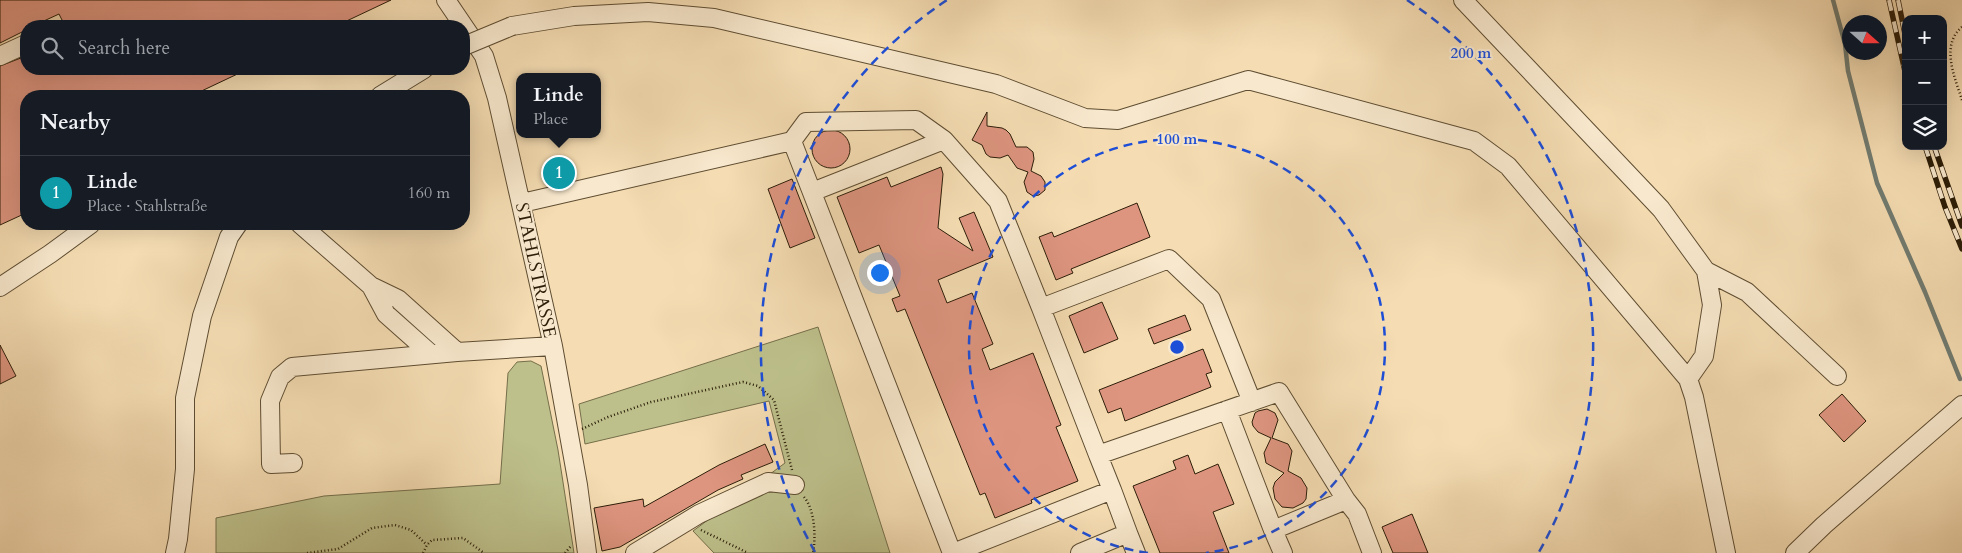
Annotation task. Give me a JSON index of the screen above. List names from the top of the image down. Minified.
{"streets":{"street":["STAHLSTRASSE"]},"north":"right","page":{"map_buttons":["+","−"],"search":"Search here","popup":["Linde","Place"],"heading":"Nearby","pins":"1","list":[{"mark":"1","name":"Linde","note":"Place · Stahlstraße","value":"160 m"}]},"rings":["200 m","100 m"]}
